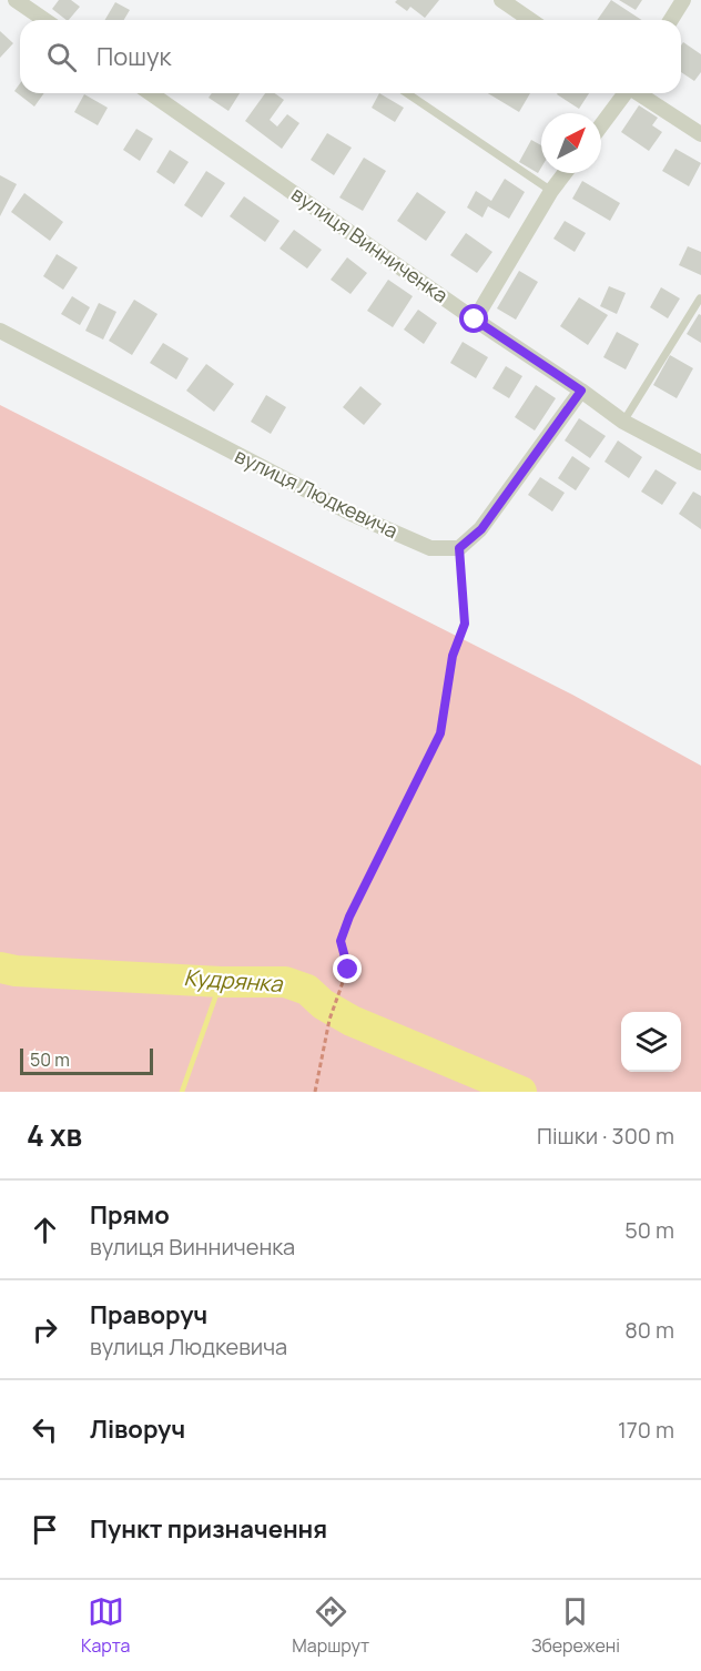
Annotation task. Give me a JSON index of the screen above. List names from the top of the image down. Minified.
{"streets":{"street":["вулиця Винниченка","вулиця Людкевича"]},"water":["Кудрянка"],"scale_bar":"50 m","north":"top right","page":{"search":"Пошук","scale":"50 m","heading":["4 хв","Пішки · 300 m"],"list":[["Прямо","вулиця Винниченка","50 m"],["Праворуч","вулиця Людкевича","80 m"],["Ліворуч","170 m"],"Пункт призначення"],"nav":["Карта","Маршрут","Збережені"]}}
